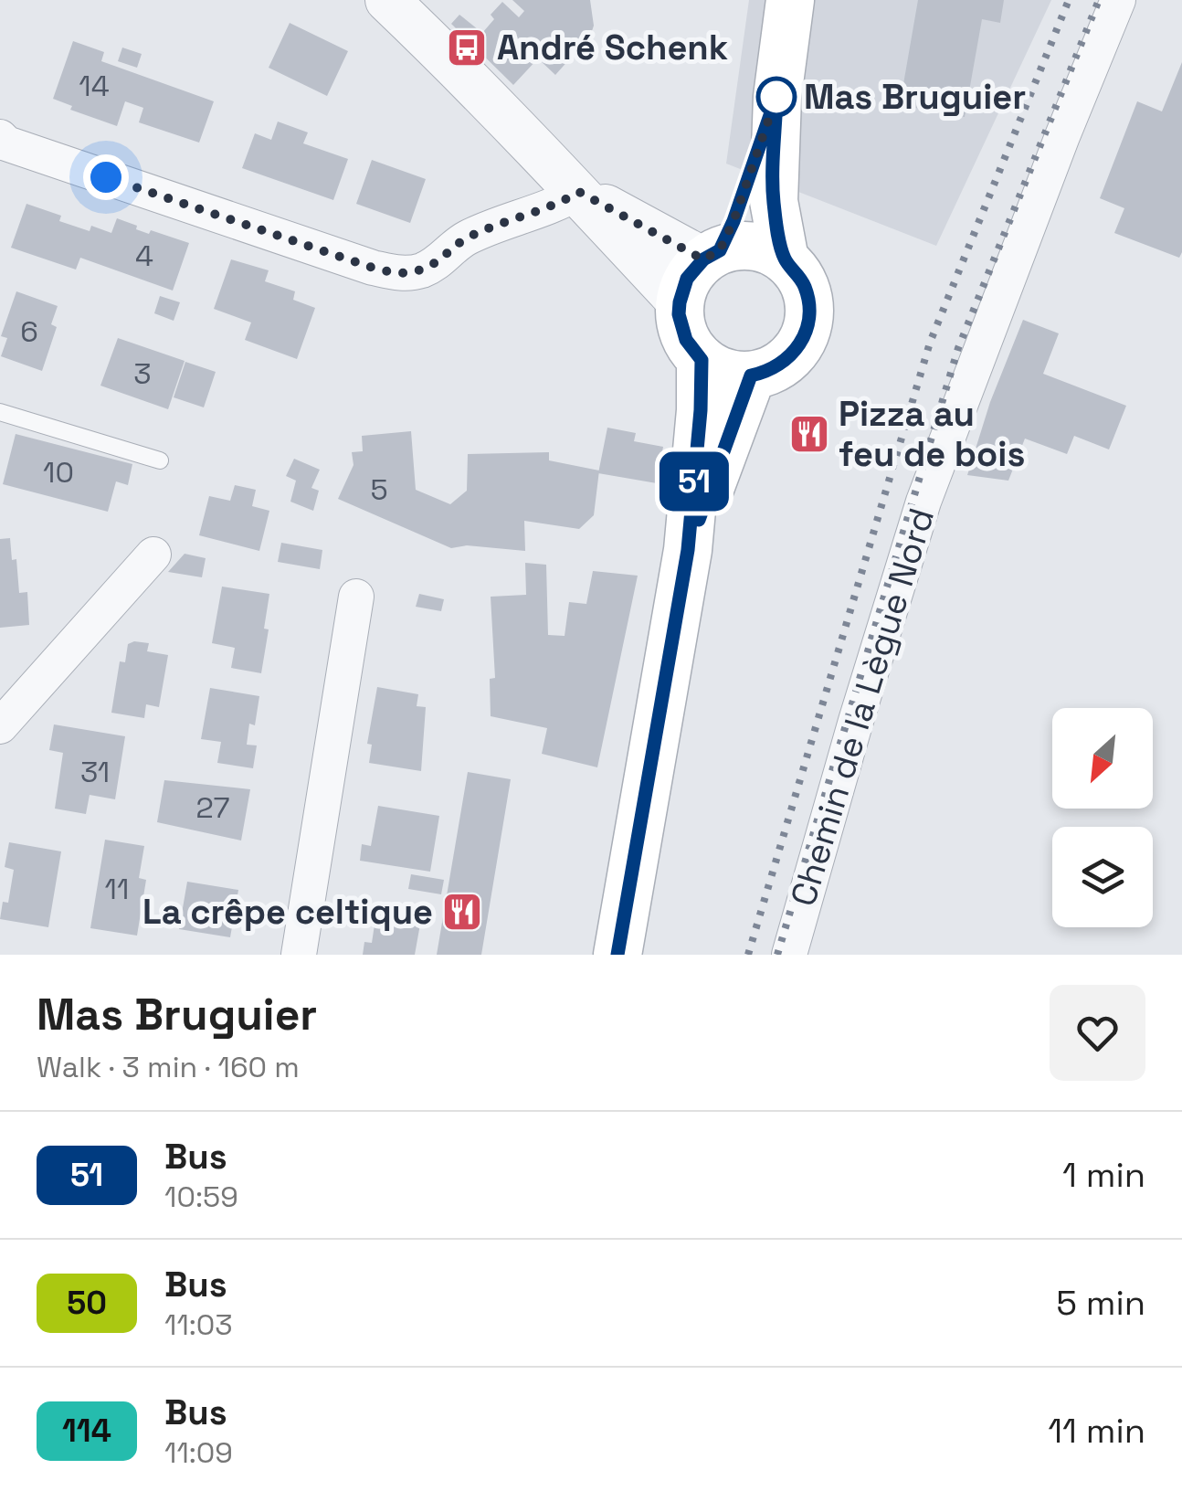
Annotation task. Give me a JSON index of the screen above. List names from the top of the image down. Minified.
{"streets":{"street":["Chemin de la Lègue Nord"]},"places":{"bus stop":["André Schenk"],"other":["Mas Bruguier"],"restaurant":["Pizza au feu de bois","La crêpe celtique"]},"lines":["bus line 51"],"house_numbers":["14","4","6","3","10","5","31","27","11"],"north":"bottom left","page":{"on_map":"51","heading":["Mas Bruguier","Walk · 3 min · 160 m"],"list":[{"mark":"51","name":"Bus","note":"10:59","value":"1 min"},{"mark":"50","name":"Bus","note":"11:03","value":"5 min"},{"mark":"114","name":"Bus","note":"11:09","value":"11 min"}]}}
